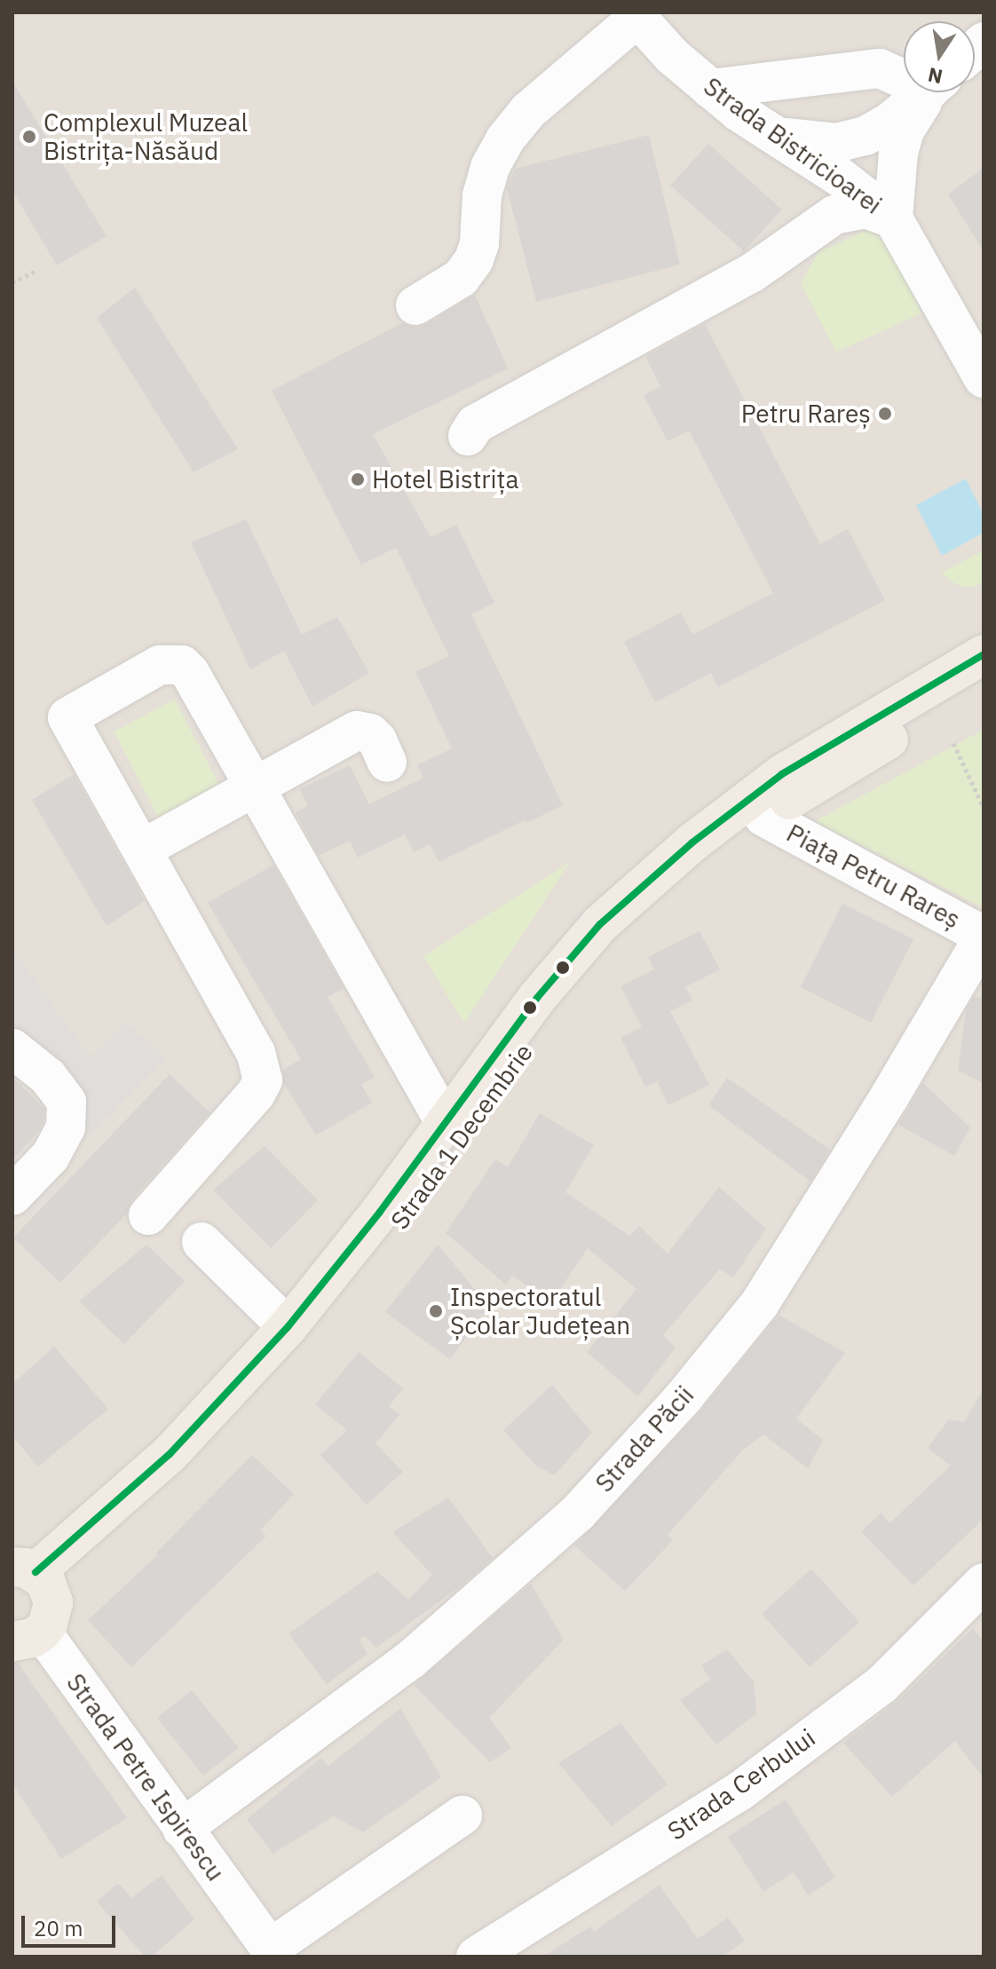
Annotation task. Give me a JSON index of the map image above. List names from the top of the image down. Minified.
{"streets":{"main road":["Strada 1 Decembrie"],"street":["Strada Bistricioarei","Piața Petru Rareș","Strada Păcii","Strada Petre Ispirescu","Strada Cerbului"]},"crossings":[["Piața Petru Rareș","Strada 1 Decembrie"],["Piața Petru Rareș","Strada Păcii"],["Strada Păcii","Strada Petre Ispirescu"]],"places":["Complexul Muzeal Bistrița-Năsăud","Petru Rareș","Hotel Bistrița","Inspectoratul Școlar Județean"],"scale_bar":"20 m","north":"bottom"}
